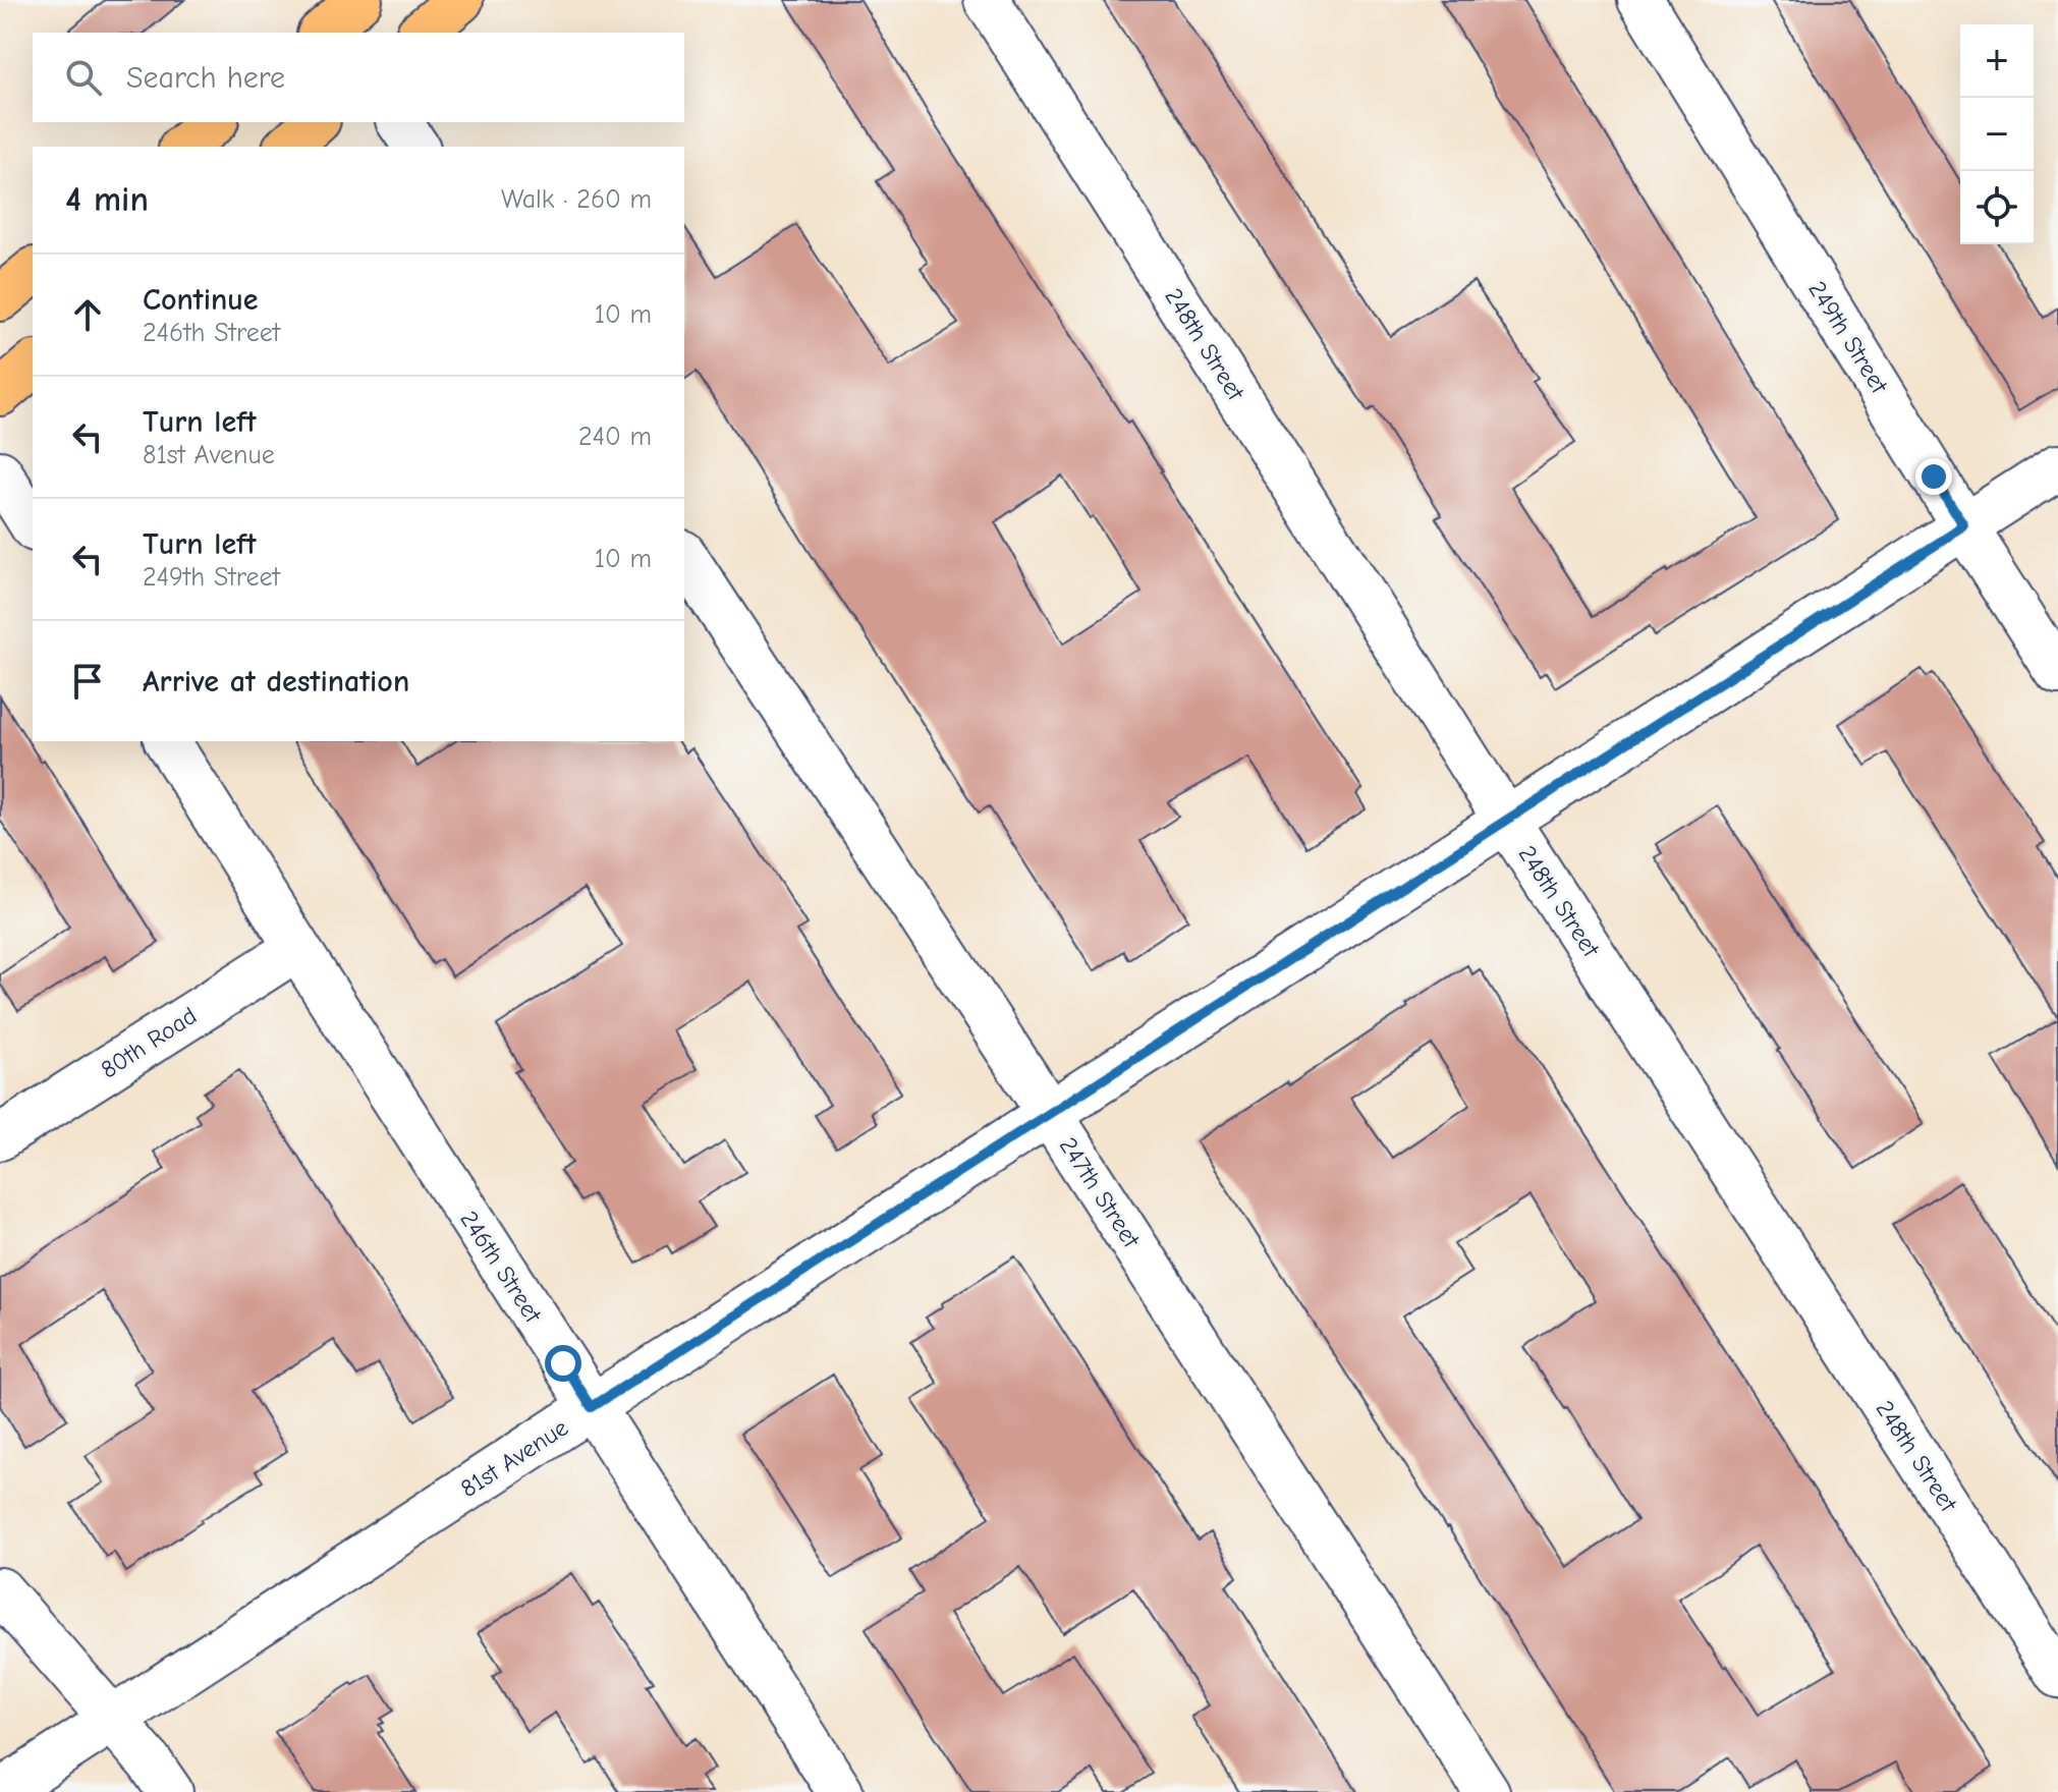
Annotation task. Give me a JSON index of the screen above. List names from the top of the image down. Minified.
{"streets":{"street":["249th Street","248th Street","80th Road","247th Street","246th Street","81st Avenue"]},"crossings":[["249th Street","81st Avenue"],["248th Street","81st Avenue"],["80th Road","246th Street"],["247th Street","81st Avenue"],["246th Street","81st Avenue"]],"page":{"map_buttons":["+","−"],"search":"Search here","heading":["4 min","Walk · 260 m"],"list":[["Continue","246th Street","10 m"],["Turn left","81st Avenue","240 m"],["Turn left","249th Street","10 m"],"Arrive at destination"]}}
